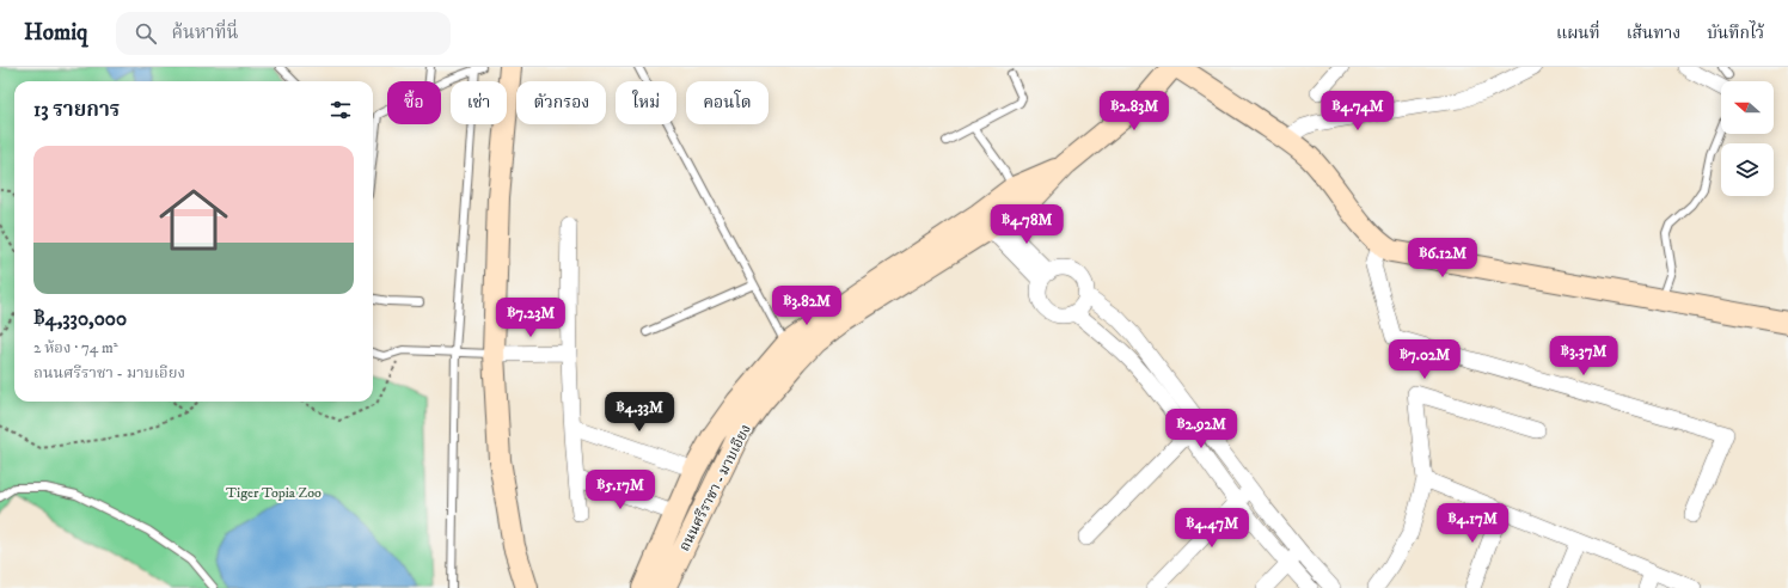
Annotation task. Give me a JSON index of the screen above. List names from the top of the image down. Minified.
{"streets":{"main road":["ถนนศรีราชา - มาบเอียง"]},"parks":["Tiger Topia Zoo"],"north":"left","page":{"header":"Homiq","search":"ค้นหาที่นี่","nav":["แผนที่","เส้นทาง","บันทึกไว้"],"chip":["ซื้อ","เช่า","ตัวกรอง","ใหม่","คอนโด"],"heading":"13 รายการ","price":["฿2.83M","฿4.74M","฿4.78M","฿6.12M","฿3.82M","฿7.23M","฿3.37M","฿7.02M","฿4.33M","฿2.92M","฿5.17M","฿4.17M","฿4.47M"],"list":[{"name":"฿4,330,000","note":"2 ห้อง · 74 m² · ถนนศรีราชา - มาบเอียง"}]}}
